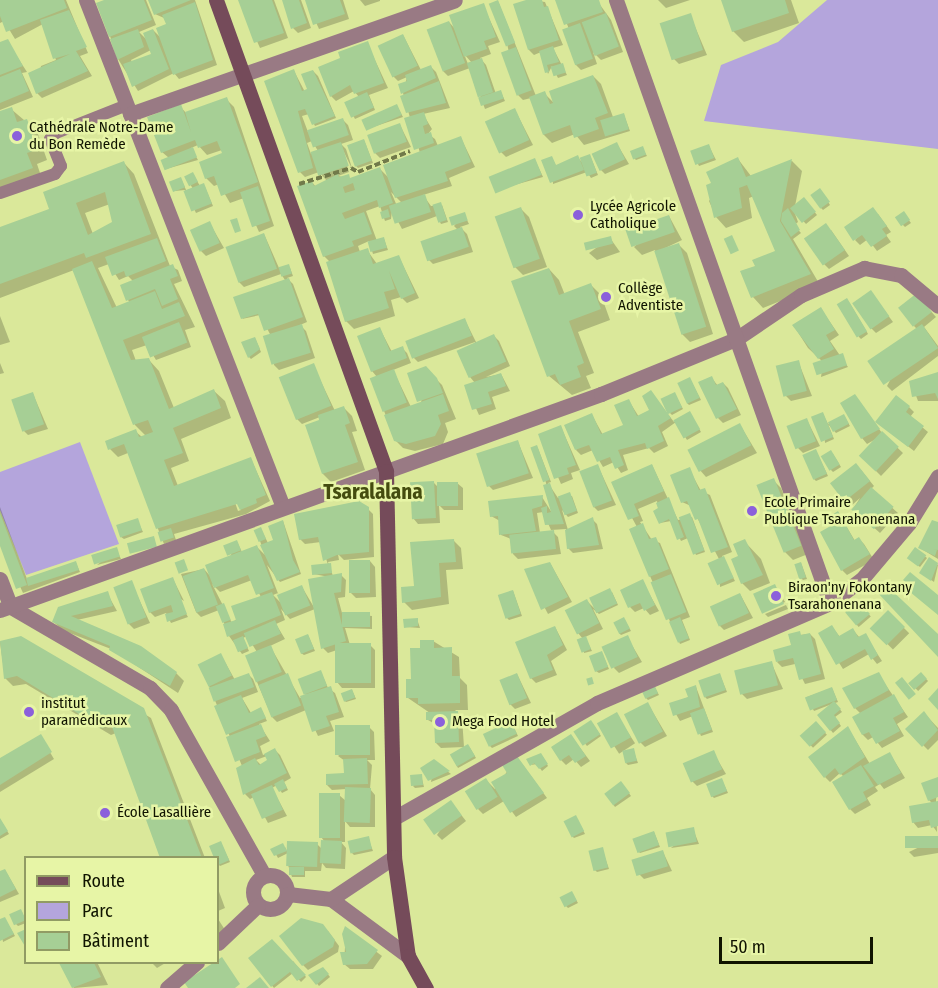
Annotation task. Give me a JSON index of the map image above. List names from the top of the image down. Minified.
{"districts":["Tsaralalana"],"places":["Cathédrale Notre-Dame du Bon Remède","Lycée Agricole Catholique","Collège Adventiste","Ecole Primaire Publique Tsarahonenana","Biraon'ny Fokontany Tsarahonenana","institut paramédicaux","Mega Food Hotel","École Lasallière"],"legend":["Route","Parc","Bâtiment"],"scale_bar":"50 m"}
